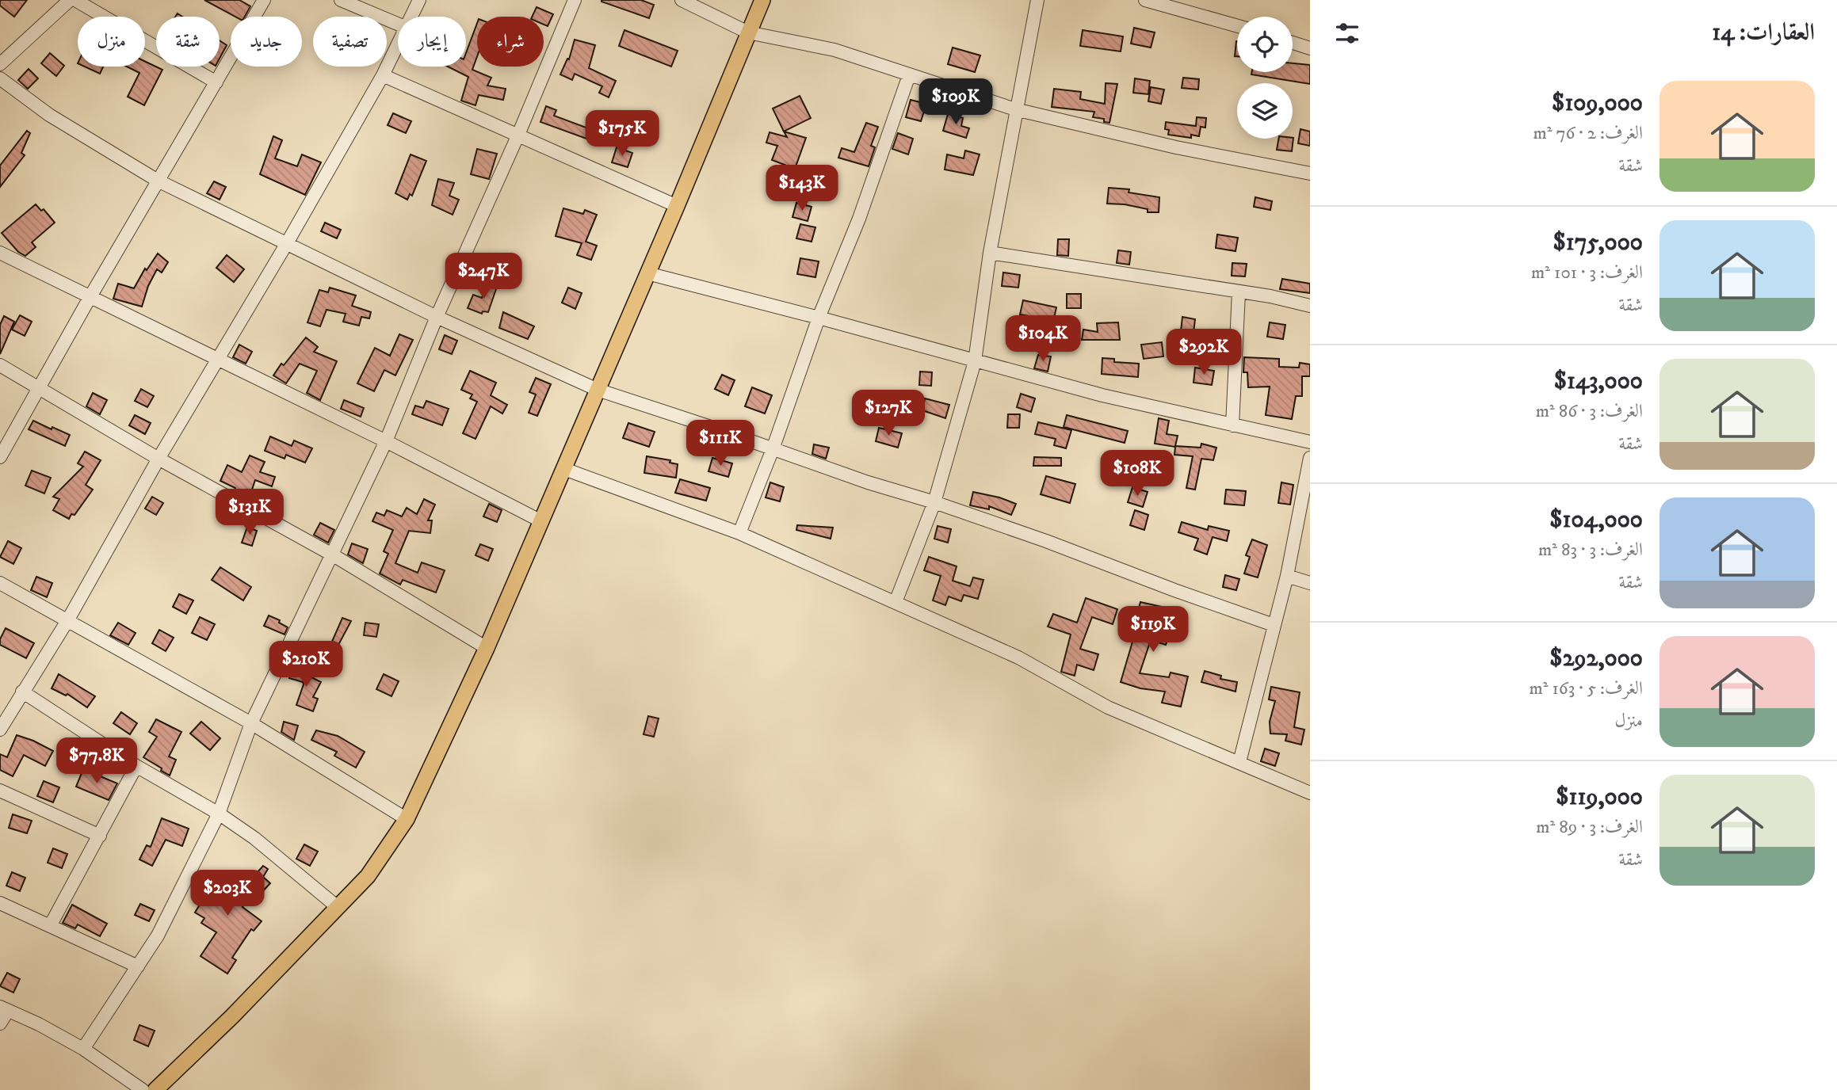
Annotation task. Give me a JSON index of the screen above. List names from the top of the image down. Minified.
{"page":{"heading":"العقارات: 14","chip":["شراء","إيجار","تصفية","جديد","شقة","منزل"],"list":[{"name":"$109,000","note":"الغرف: 2 · 76 m² · شقة"},{"name":"$175,000","note":"الغرف: 3 · 101 m² · شقة"},{"name":"$143,000","note":"الغرف: 3 · 86 m² · شقة"},{"name":"$104,000","note":"الغرف: 3 · 83 m² · شقة"},{"name":"$292,000","note":"الغرف: 5 · 163 m² · منزل"},{"name":"$119,000","note":"الغرف: 3 · 89 m² · شقة"}],"price":["$109K","$175K","$143K","$247K","$104K","$292K","$127K","$111K","$108K","$131K","$119K","$210K","$77.8K","$203K"]}}
